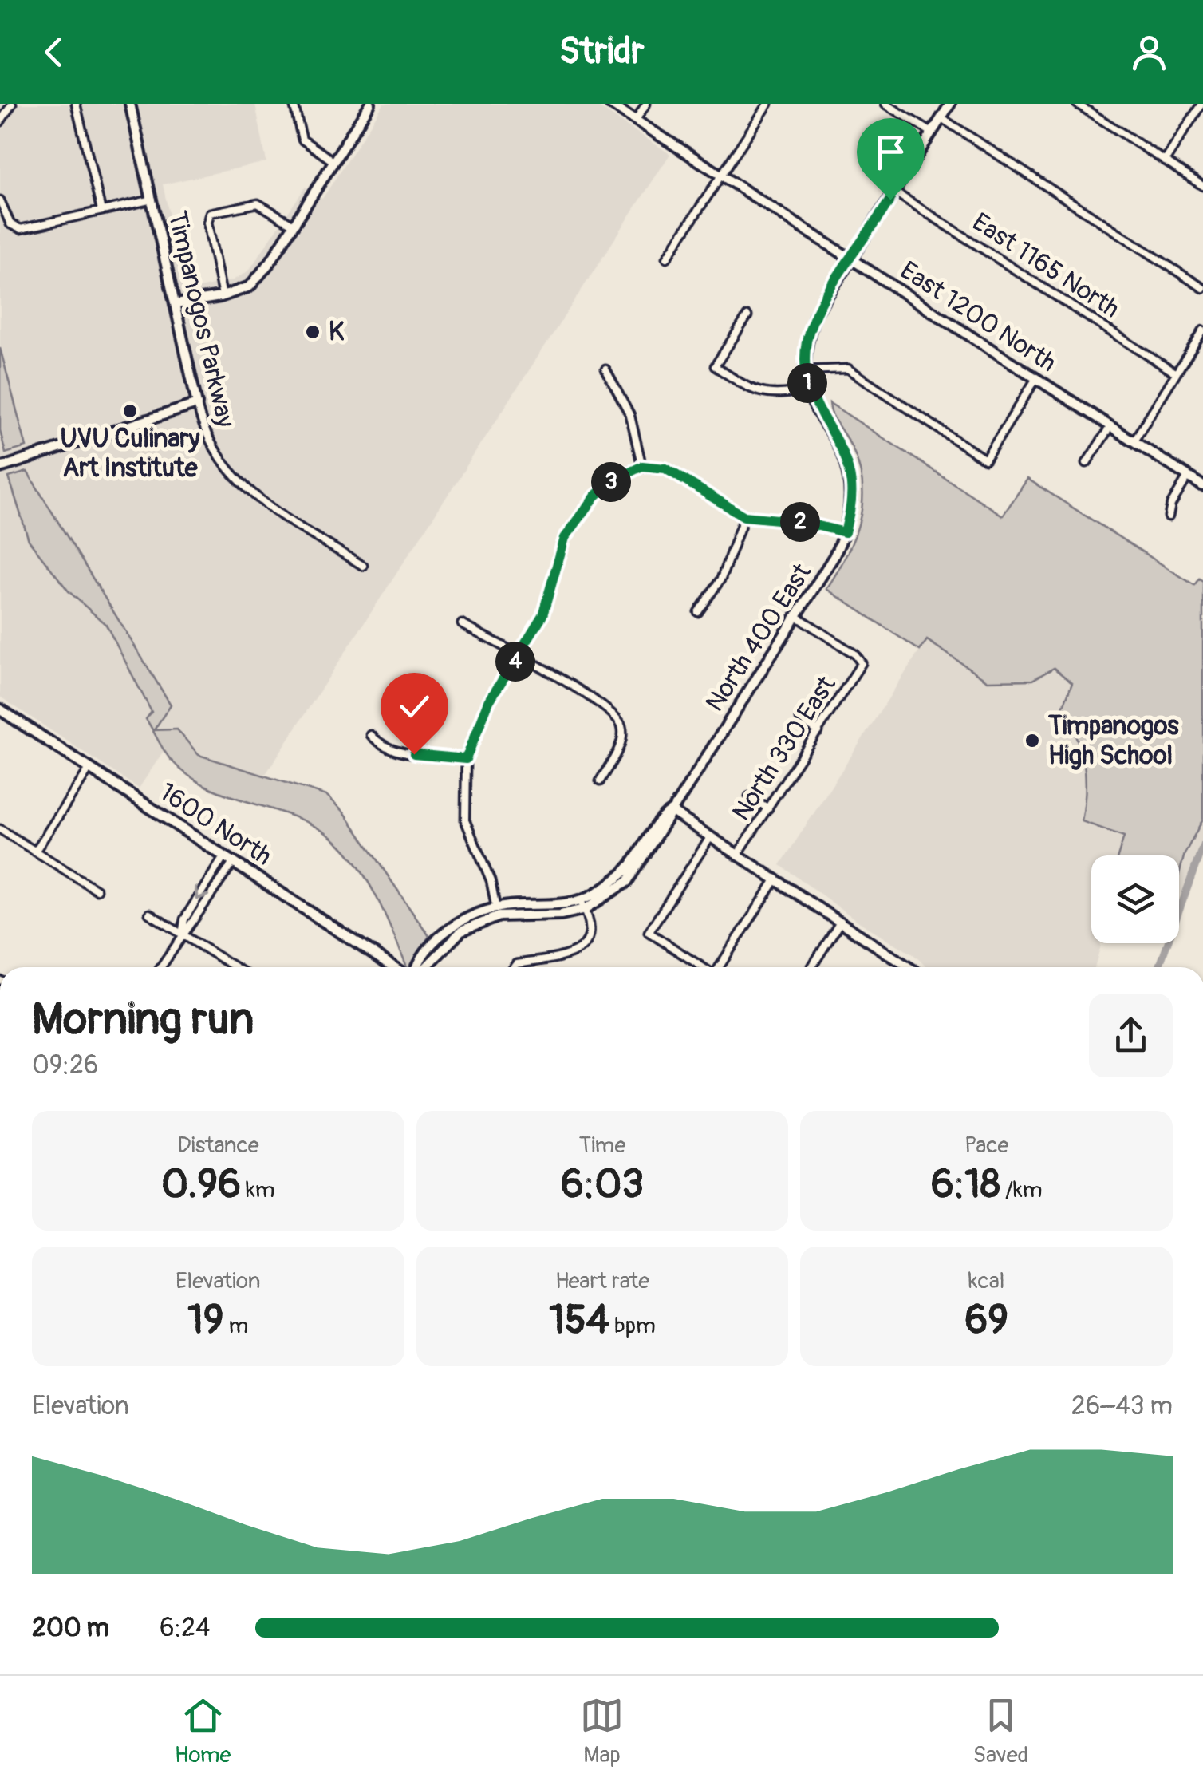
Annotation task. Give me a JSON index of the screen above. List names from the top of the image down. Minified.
{"streets":{"main road":["1600 North"],"street":["East 1165 North","East 1200 North","Timpanogos Parkway","North 400 East","North 330 East"]},"crossings":[["East 1165 North","North 400 East"],["East 1200 North","North 400 East"],["North 400 East","North 330 East"]],"places":["K","UVU Culinary Art Institute","Timpanogos High School"],"page":{"header":"Stridr","pins":["1","3","2","4"],"heading":["Morning run","09:26"],"stats":[["Distance","0.96 km"],["Time","6:03"],["Pace","6:18 /km"],["Elevation","19 m"],["Heart rate","154 bpm"],["kcal","69"]],"chart":["Elevation","26–43 m"],"list":[{"name":"200 m","note":"6:24"}],"tabs":["Home","Map","Saved"]}}
